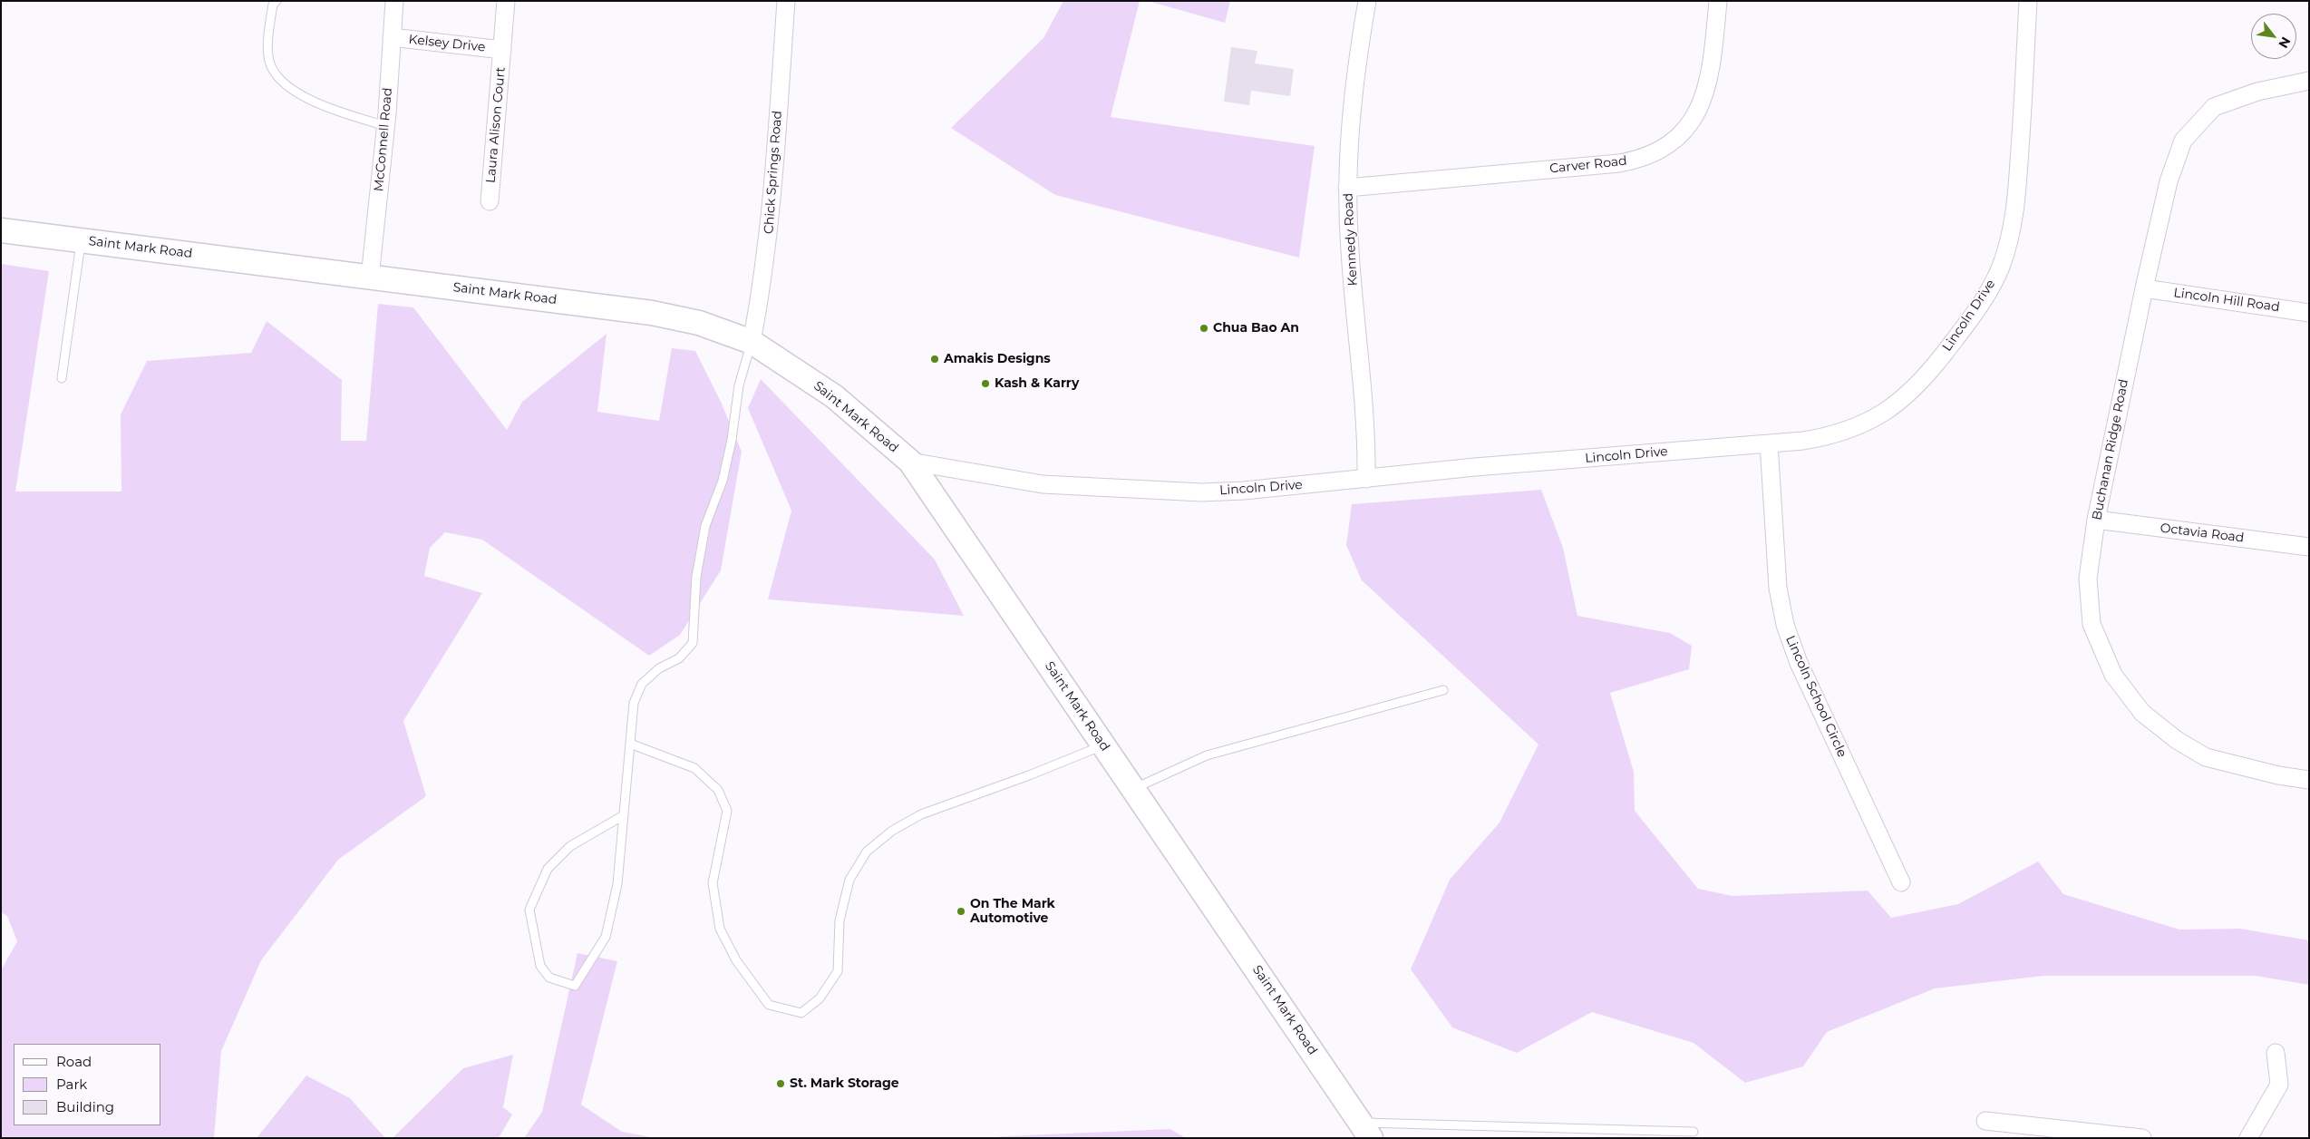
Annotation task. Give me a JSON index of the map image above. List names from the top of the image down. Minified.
{"streets":{"street":["Kelsey Drive","Laura Alison Court","McConnell Road","Carver Road","Chick Springs Road","Kennedy Road","Saint Mark Road","Lincoln Hill Road","Lincoln Drive","Buchanan Ridge Road","Octavia Road","Lincoln School Circle"]},"crossings":[["Kelsey Drive","Laura Alison Court"],["Kelsey Drive","McConnell Road"],["McConnell Road","Saint Mark Road"],["Carver Road","Kennedy Road"],["Chick Springs Road","Saint Mark Road"],["Kennedy Road","Lincoln Drive"],["Saint Mark Road","Lincoln Drive"],["Lincoln Hill Road","Buchanan Ridge Road"],["Lincoln Drive","Lincoln School Circle"],["Buchanan Ridge Road","Octavia Road"]],"places":["Chua Bao An","Amakis Designs","Kash & Karry","On The Mark Automotive","St. Mark Storage"],"legend":["Road","Park","Building"],"north":"bottom right"}
